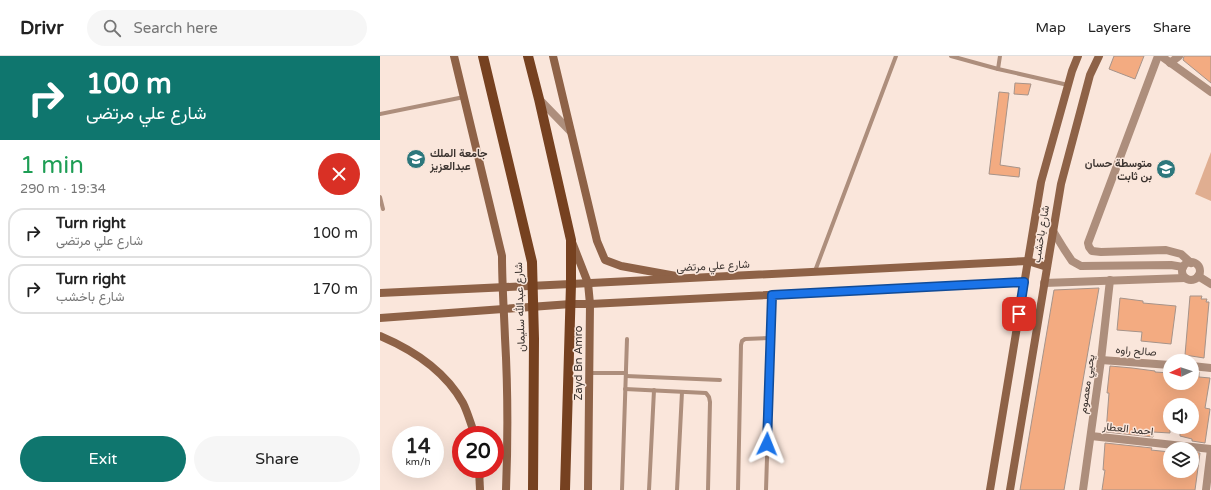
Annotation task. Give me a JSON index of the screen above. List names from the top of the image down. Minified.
{"streets":{"main road":["شارع باخشب","شارع علي مرتضى","شارع عبدالله سليمان","Zayd Bn Amro"],"street":["صالح راوه","يحيي معصوم","احمد العطار"]},"crossings":[["شارع باخشب","شارع علي مرتضى"],["شارع علي مرتضى","شارع عبدالله سليمان"],["شارع علي مرتضى","Zayd Bn Amro"],["صالح راوه","يحيي معصوم"],["يحيي معصوم","احمد العطار"]],"places":{"school or university":["جامعة الملك عبدالعزيز","متوسطة حسان بن ثابت"]},"north":"left","page":{"header":"Drivr","search":"Search here","nav":["Map","Layers","Share"],"turn":["100 m","شارع علي مرتضى"],"heading":["1 min","290 m · 19:34"],"list":[{"name":"Turn right","note":"شارع علي مرتضى","value":"100 m"},{"name":"Turn right","note":"شارع باخشب","value":"170 m"}],"speed":"14 km/h","limit":"20","buttons":["Exit","Share"]}}
